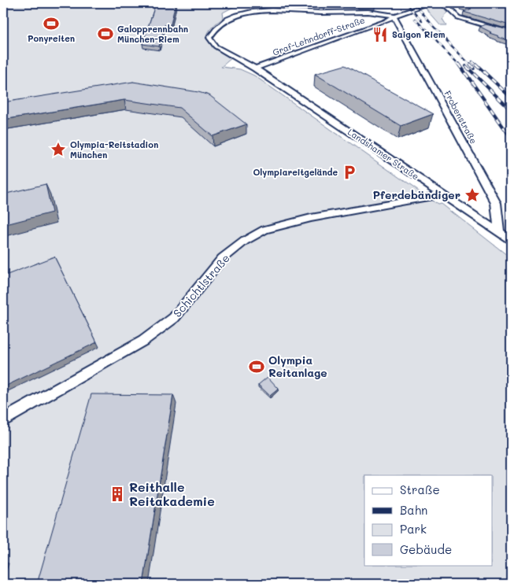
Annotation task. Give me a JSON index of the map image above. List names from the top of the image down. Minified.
{"streets":{"street":["Graf-Lehndorff-Straße","Frobenstraße","Landshamer Straße","Schichtlstraße"]},"crossings":[["Graf-Lehndorff-Straße","Frobenstraße"],["Graf-Lehndorff-Straße","Landshamer Straße"],["Frobenstraße","Landshamer Straße"],["Landshamer Straße","Schichtlstraße"]],"places":{"sports":["Ponyreiten","Galopprennbahn München-Riem","Olympia Reitanlage"],"restaurant":["Saigon Riem"],"place":["Olympia-Reitstadion München","Pferdebändiger"],"parking":["Olympiareitgelände"],"building":["Reithalle Reitakademie"]},"legend":["Straße","Bahn","Park","Gebäude"]}
